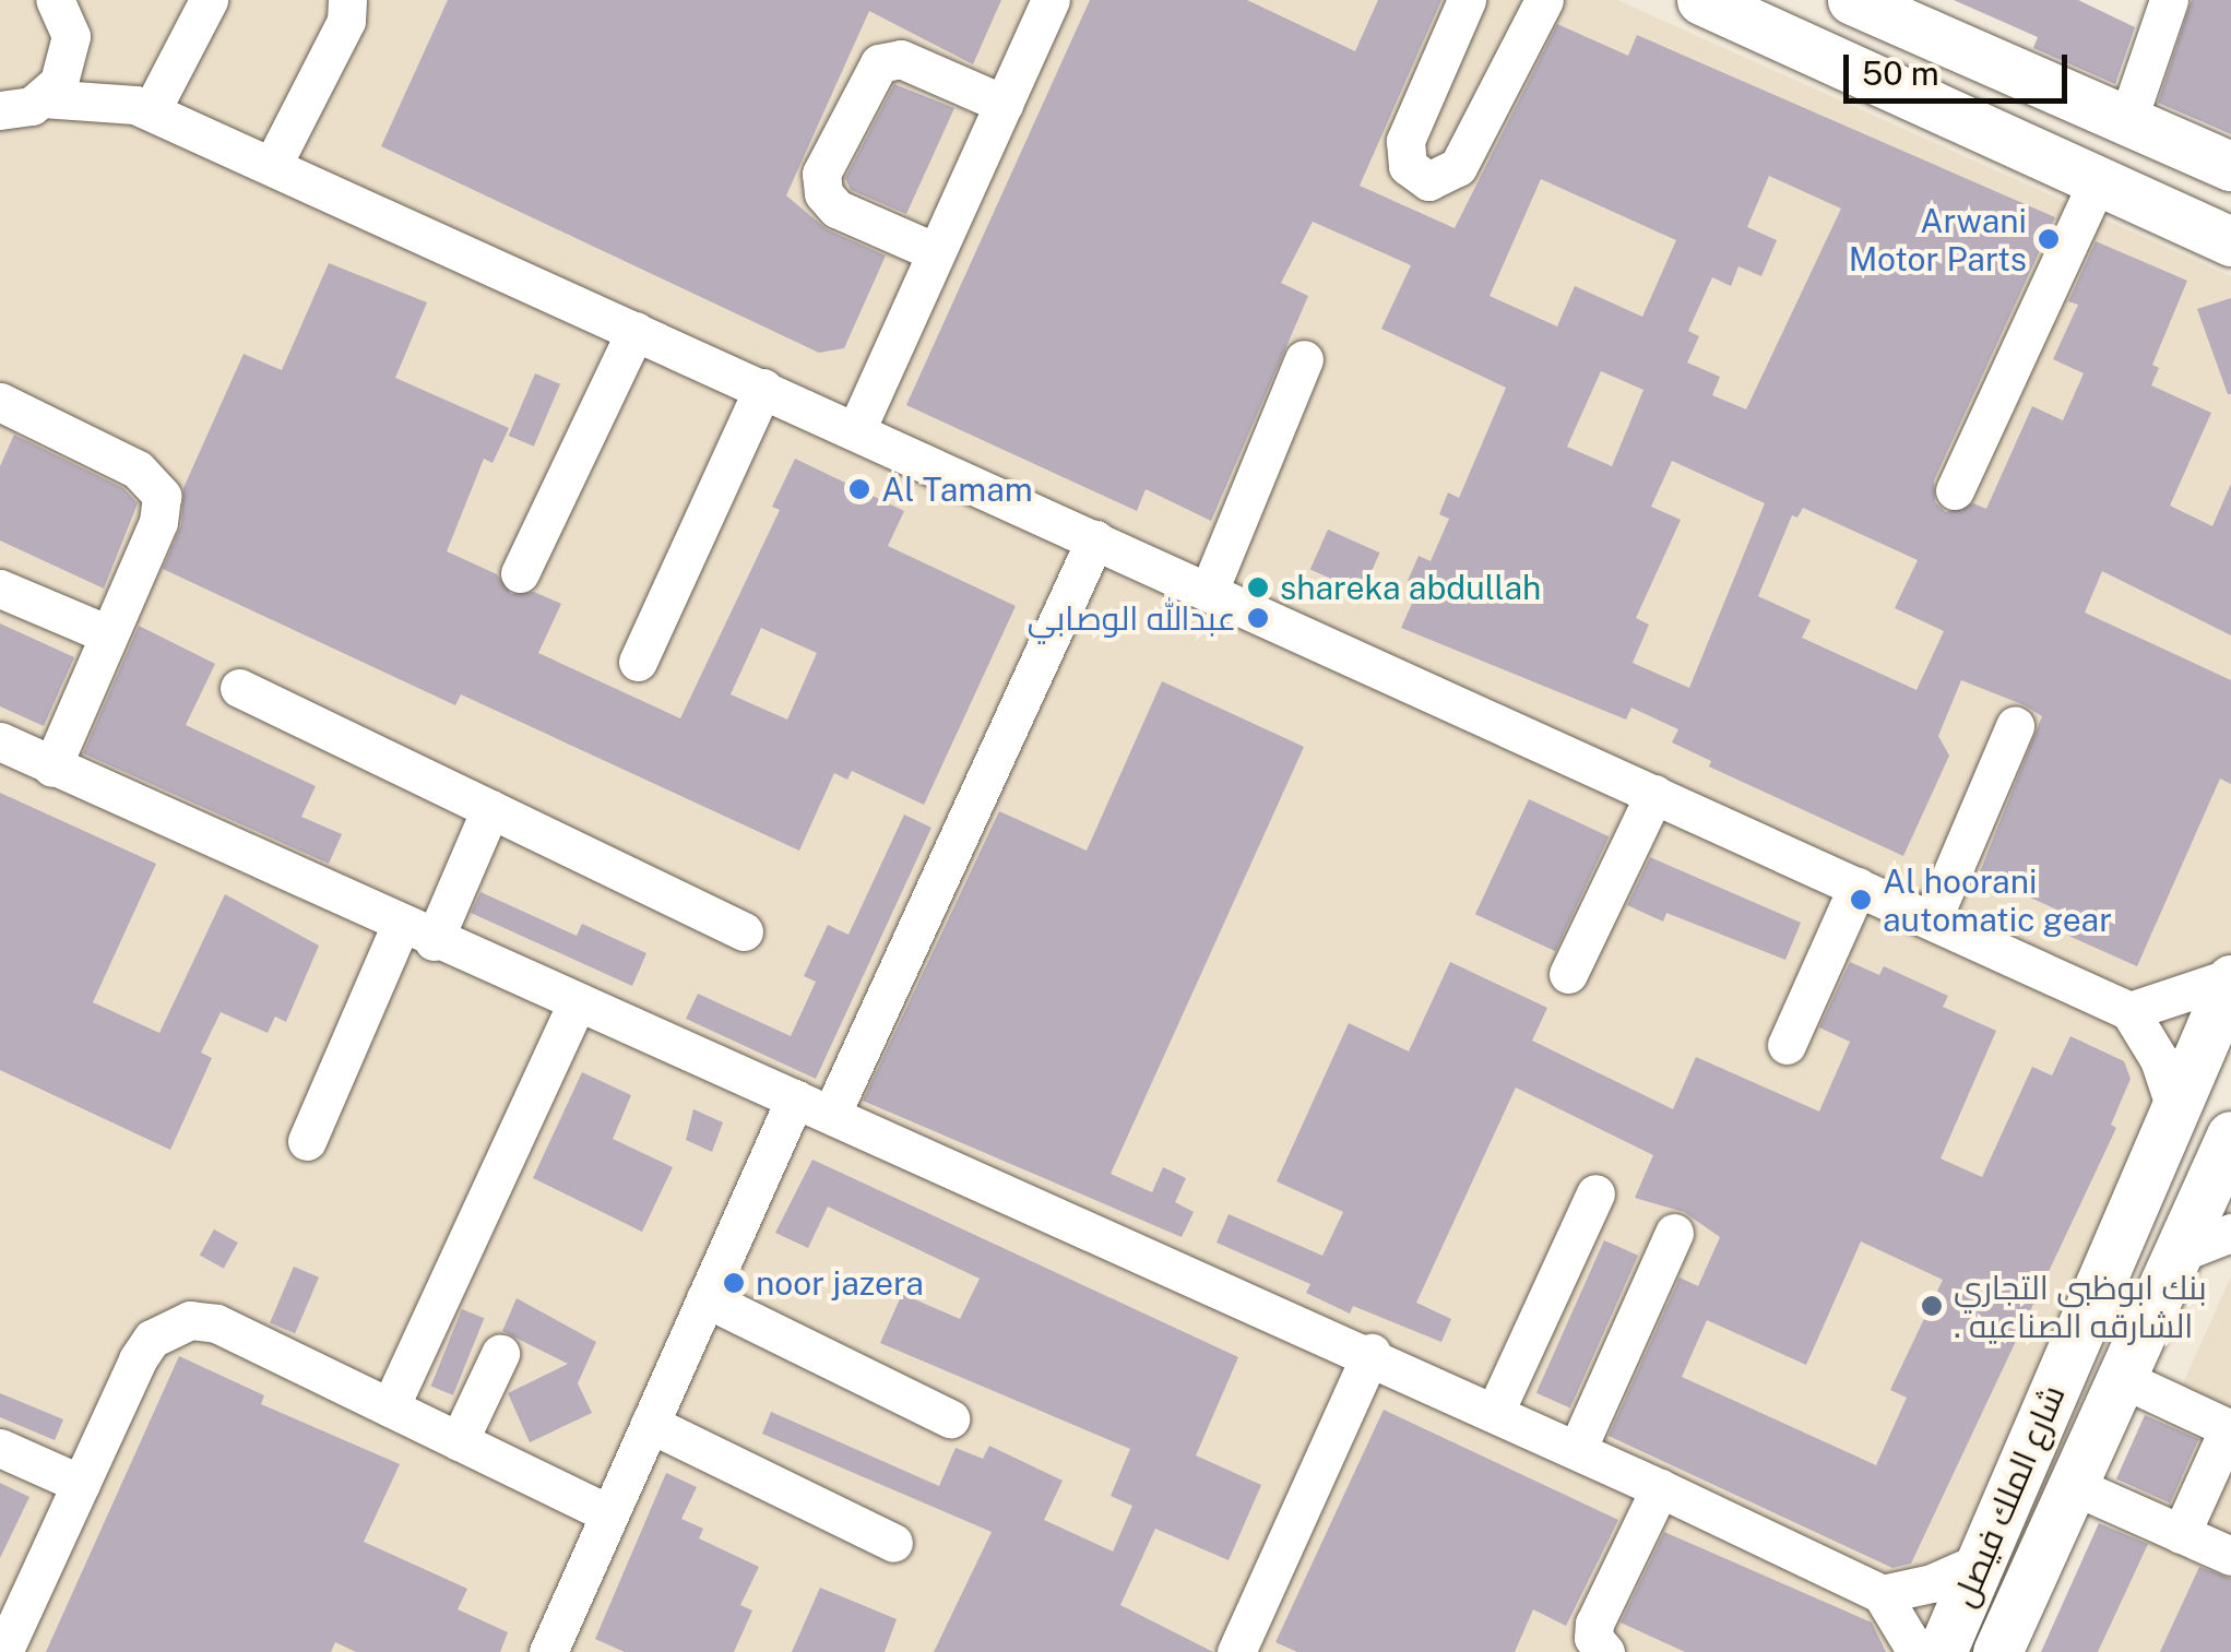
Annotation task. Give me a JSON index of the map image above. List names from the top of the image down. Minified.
{"streets":{"main road":["شارع الملك فيصل"]},"places":["Arwani Motor Parts","Al Tamam","shareka abdullah","عبدالله الوصابي","Al hoorani automatic gear","noor jazera","بنك ابوظبي التجاري . الشارقه الصناعيه"],"scale_bar":"50 m"}
